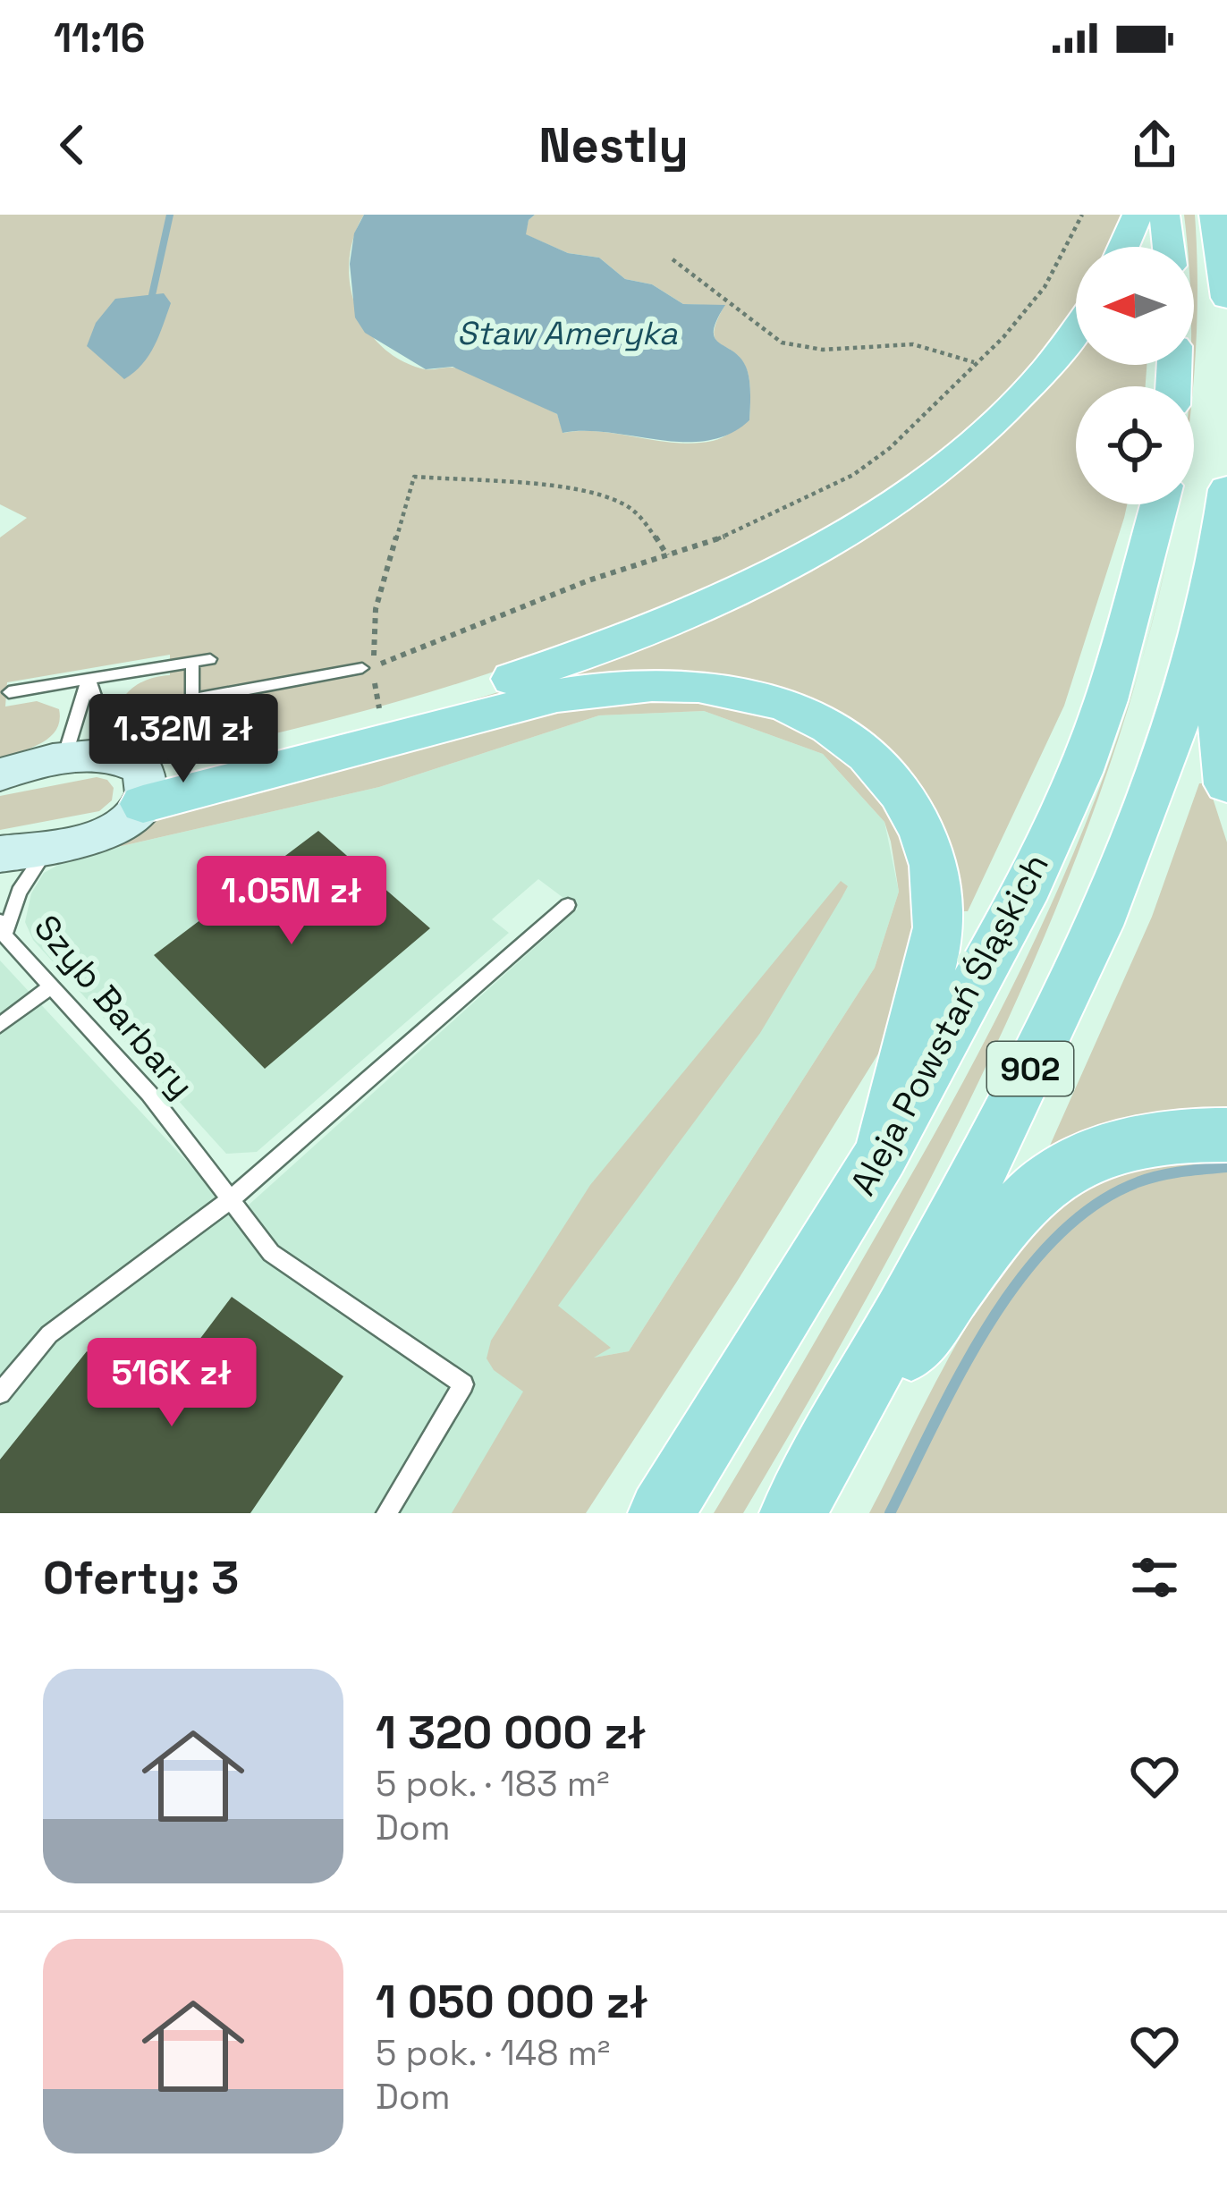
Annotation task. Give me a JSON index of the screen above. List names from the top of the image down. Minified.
{"streets":{"main road":["Aleja Powstań Śląskich","902"],"lane":["Szyb Barbary"]},"water":["Staw Ameryka"],"north":"left","page":{"status":"11:16","header":"Nestly","price":["1.32M zł","1.05M zł","516K zł"],"heading":"Oferty: 3","list":[{"name":"1 320 000 zł","note":"5 pok. · 183 m² · Dom"},{"name":"1 050 000 zł","note":"5 pok. · 148 m² · Dom"}]}}
